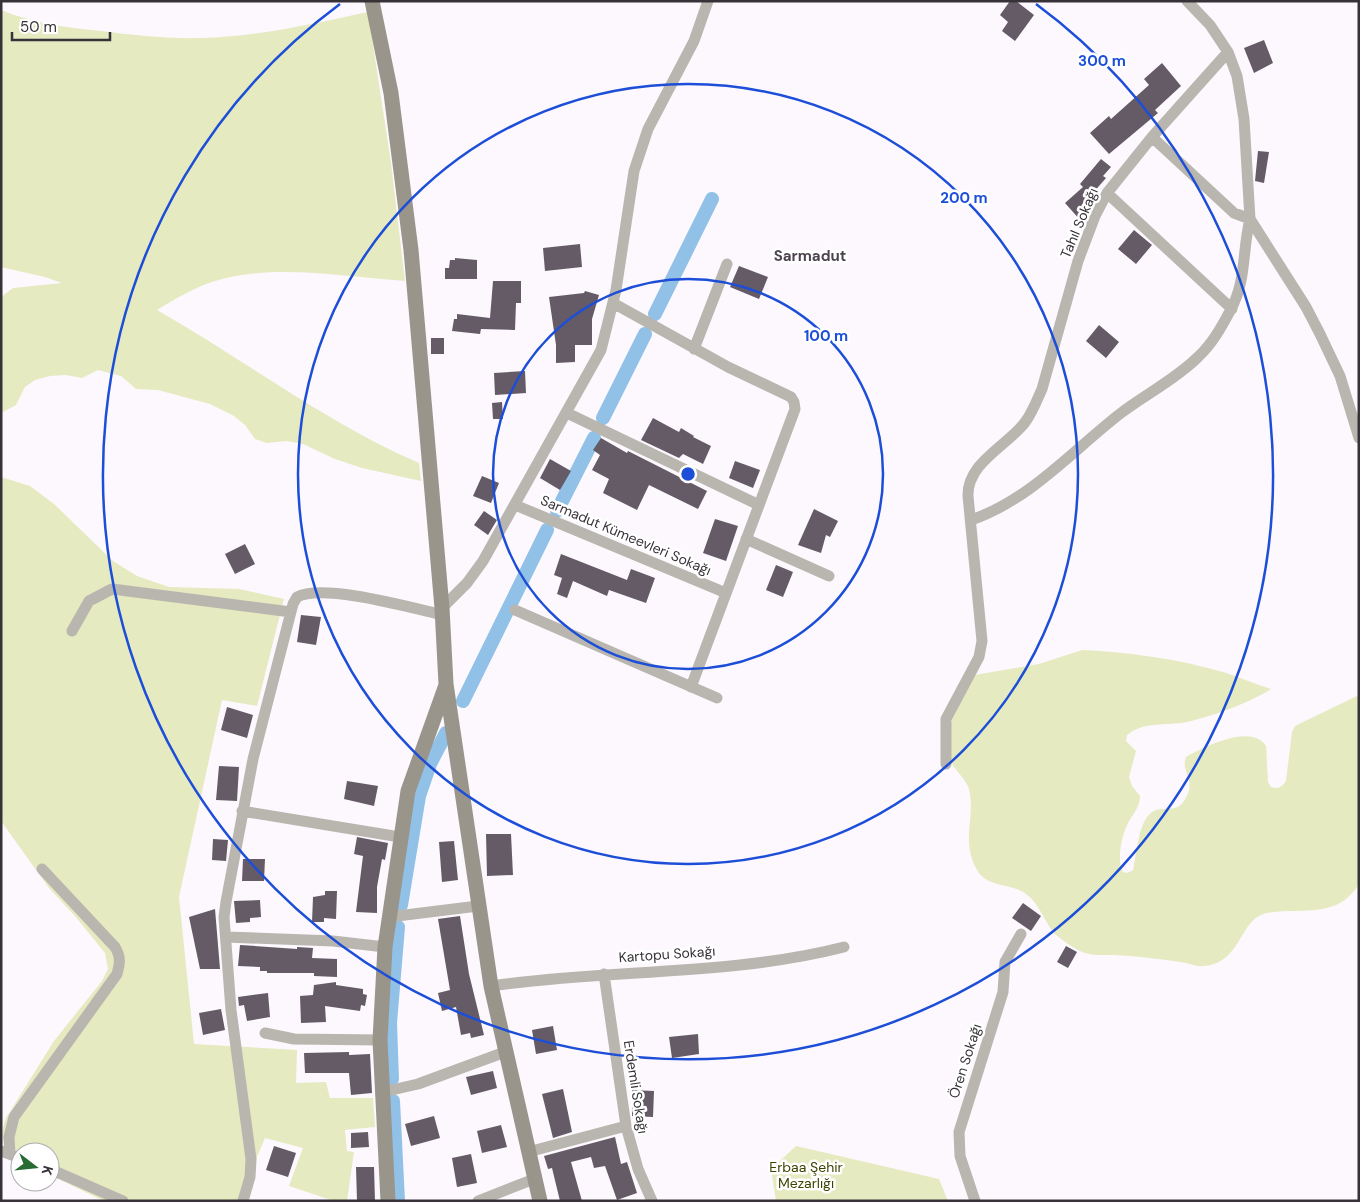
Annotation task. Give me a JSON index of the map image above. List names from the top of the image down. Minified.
{"streets":{"street":["Tahıl Sokağı","Sarmadut Kümeevleri Sokağı","Kartopu Sokağı","Ören Sokağı","Erdemli Sokağı"]},"crossings":[["Kartopu Sokağı","Erdemli Sokağı"]],"districts":["Sarmadut"],"parks":["Erbaa Şehir Mezarlığı"],"scale_bar":"50 m","north":"right","rings":["300 m","200 m","100 m"]}
